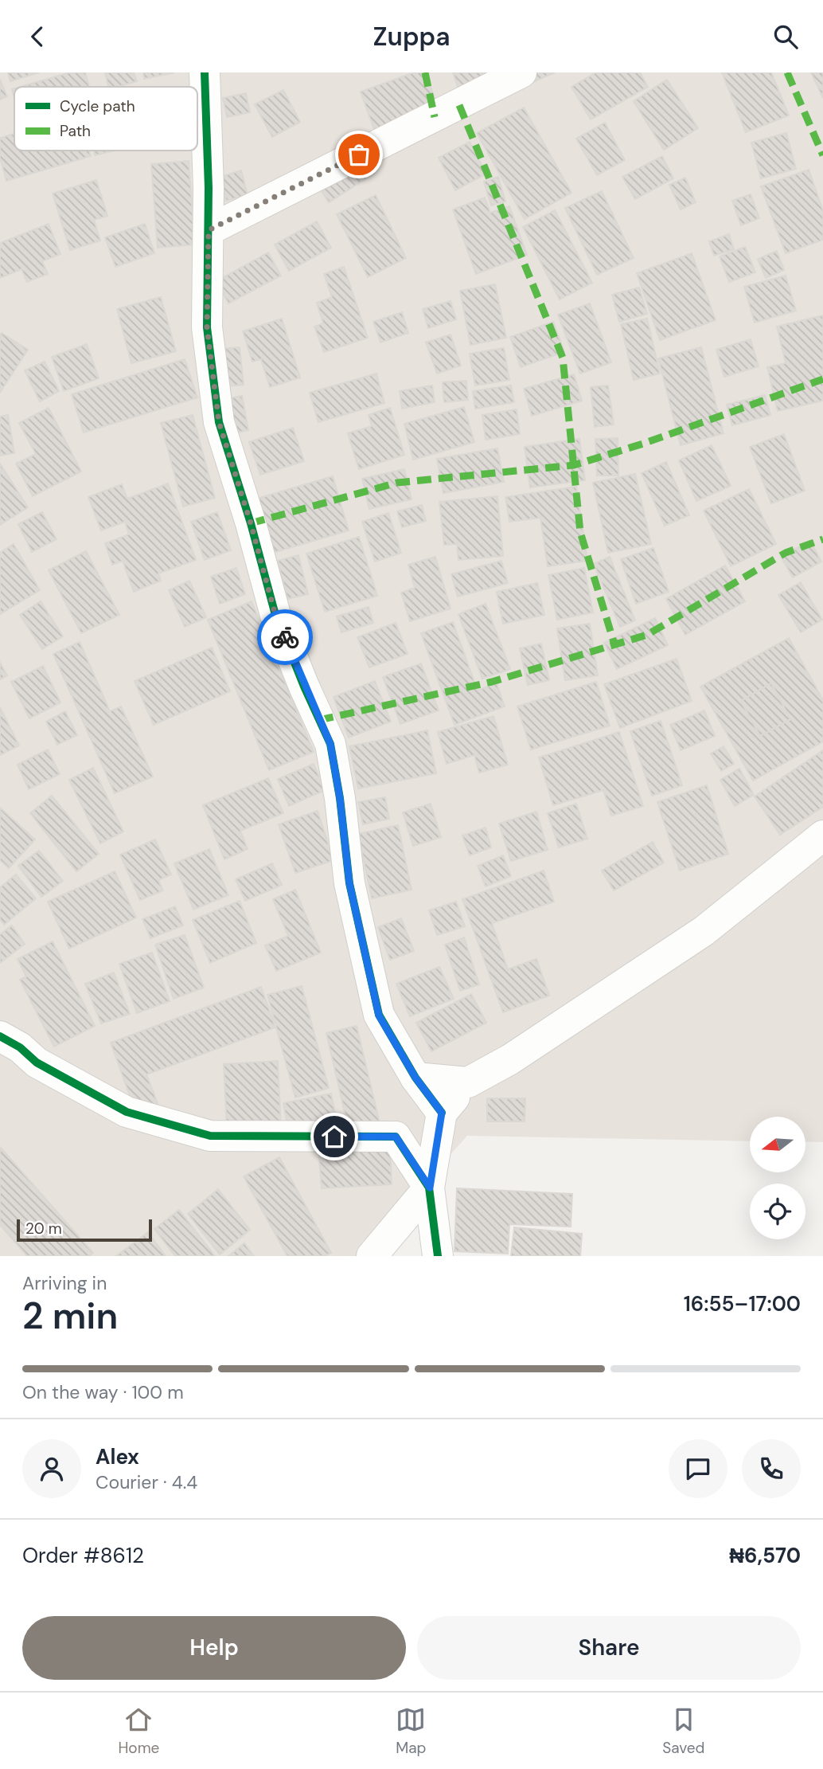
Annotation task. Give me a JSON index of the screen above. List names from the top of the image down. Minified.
{"legend":["Cycle path","Path"],"scale_bar":"20 m","north":"left","page":{"header":"Zuppa","scale":"20 m","heading":["2 min","Arriving in","16:55–17:00"],"panel":["Alex","Courier · 4.4","Order #8612","₦6,570"],"bar":"On the way · 100 m","buttons":["Help","Share"],"tabs":["Home","Map","Saved"]}}
